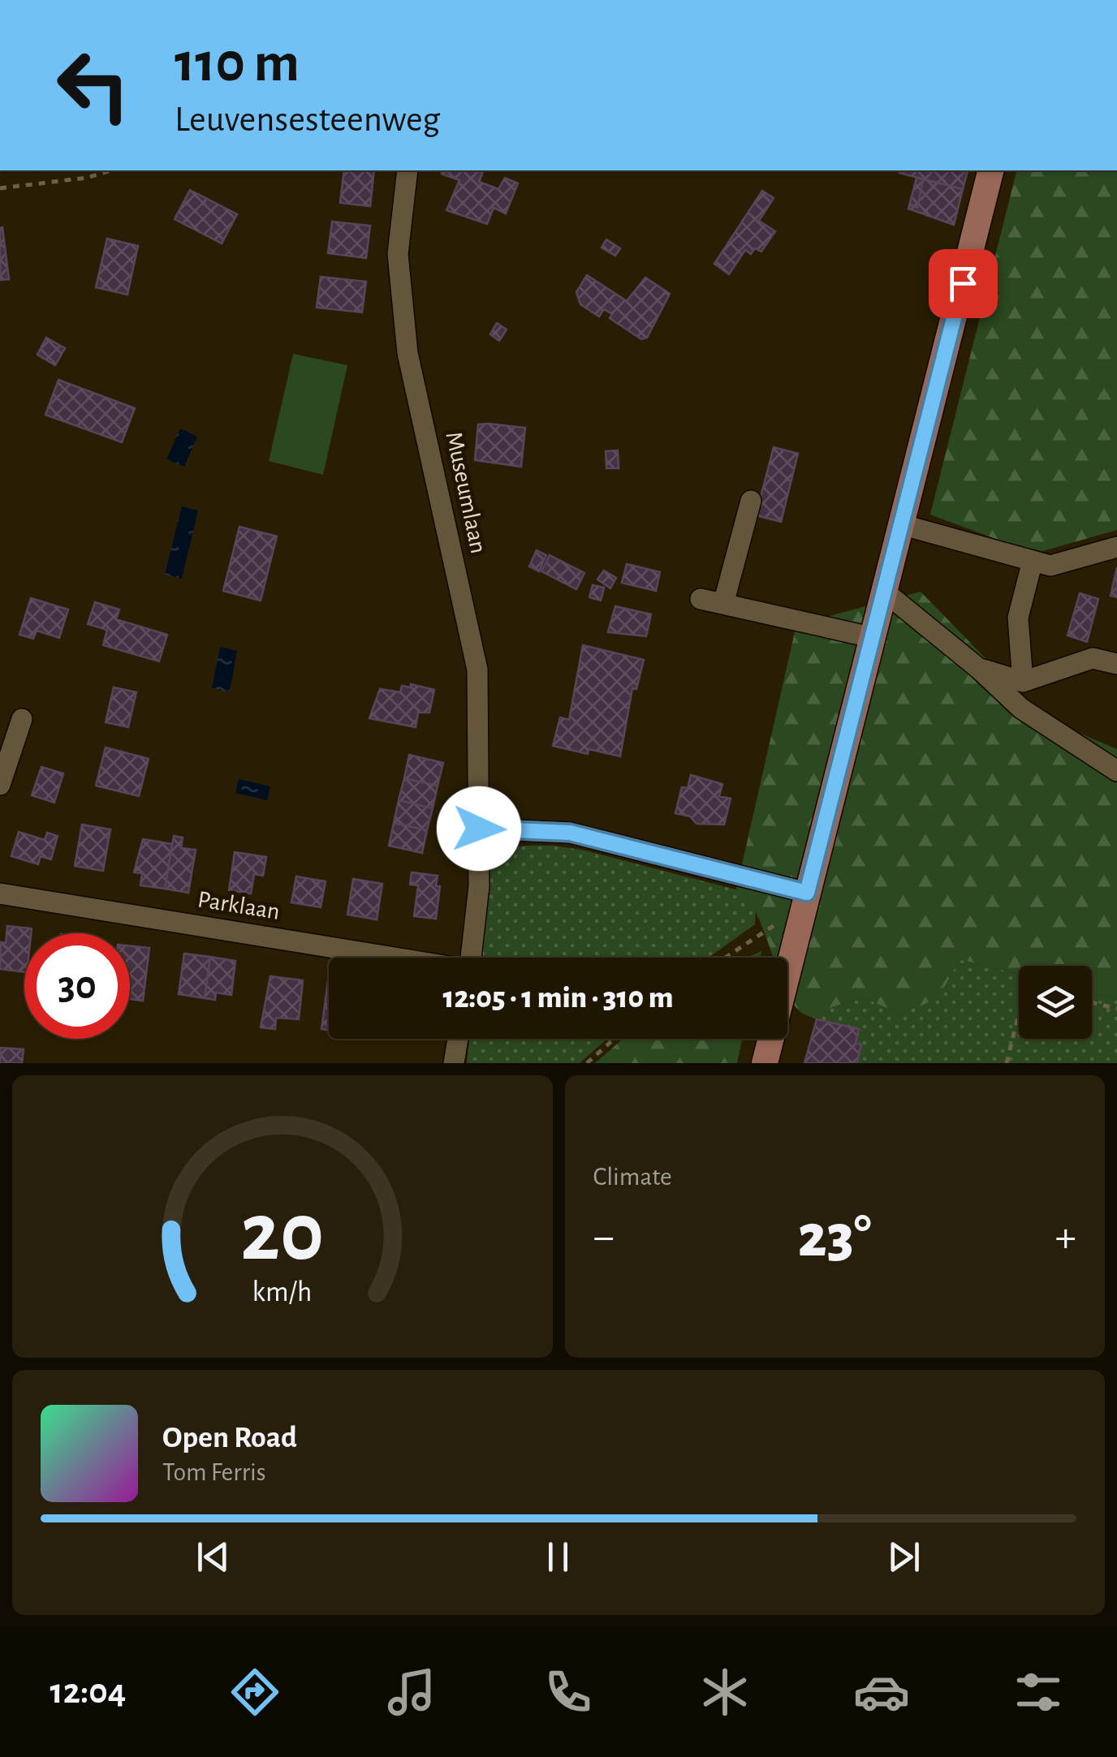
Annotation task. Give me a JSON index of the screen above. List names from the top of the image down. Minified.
{"streets":{"street":["Museumlaan","Parklaan"]},"page":{"turn":["110 m","Leuvensesteenweg"],"limit":"30","trip":"12:05 · 1 min · 310 m","tile":"Climate","heat":["−","23°","+"],"song":["Open Road","Tom Ferris"],"tabs":"12:04","gauge":["20","km/h"]}}
